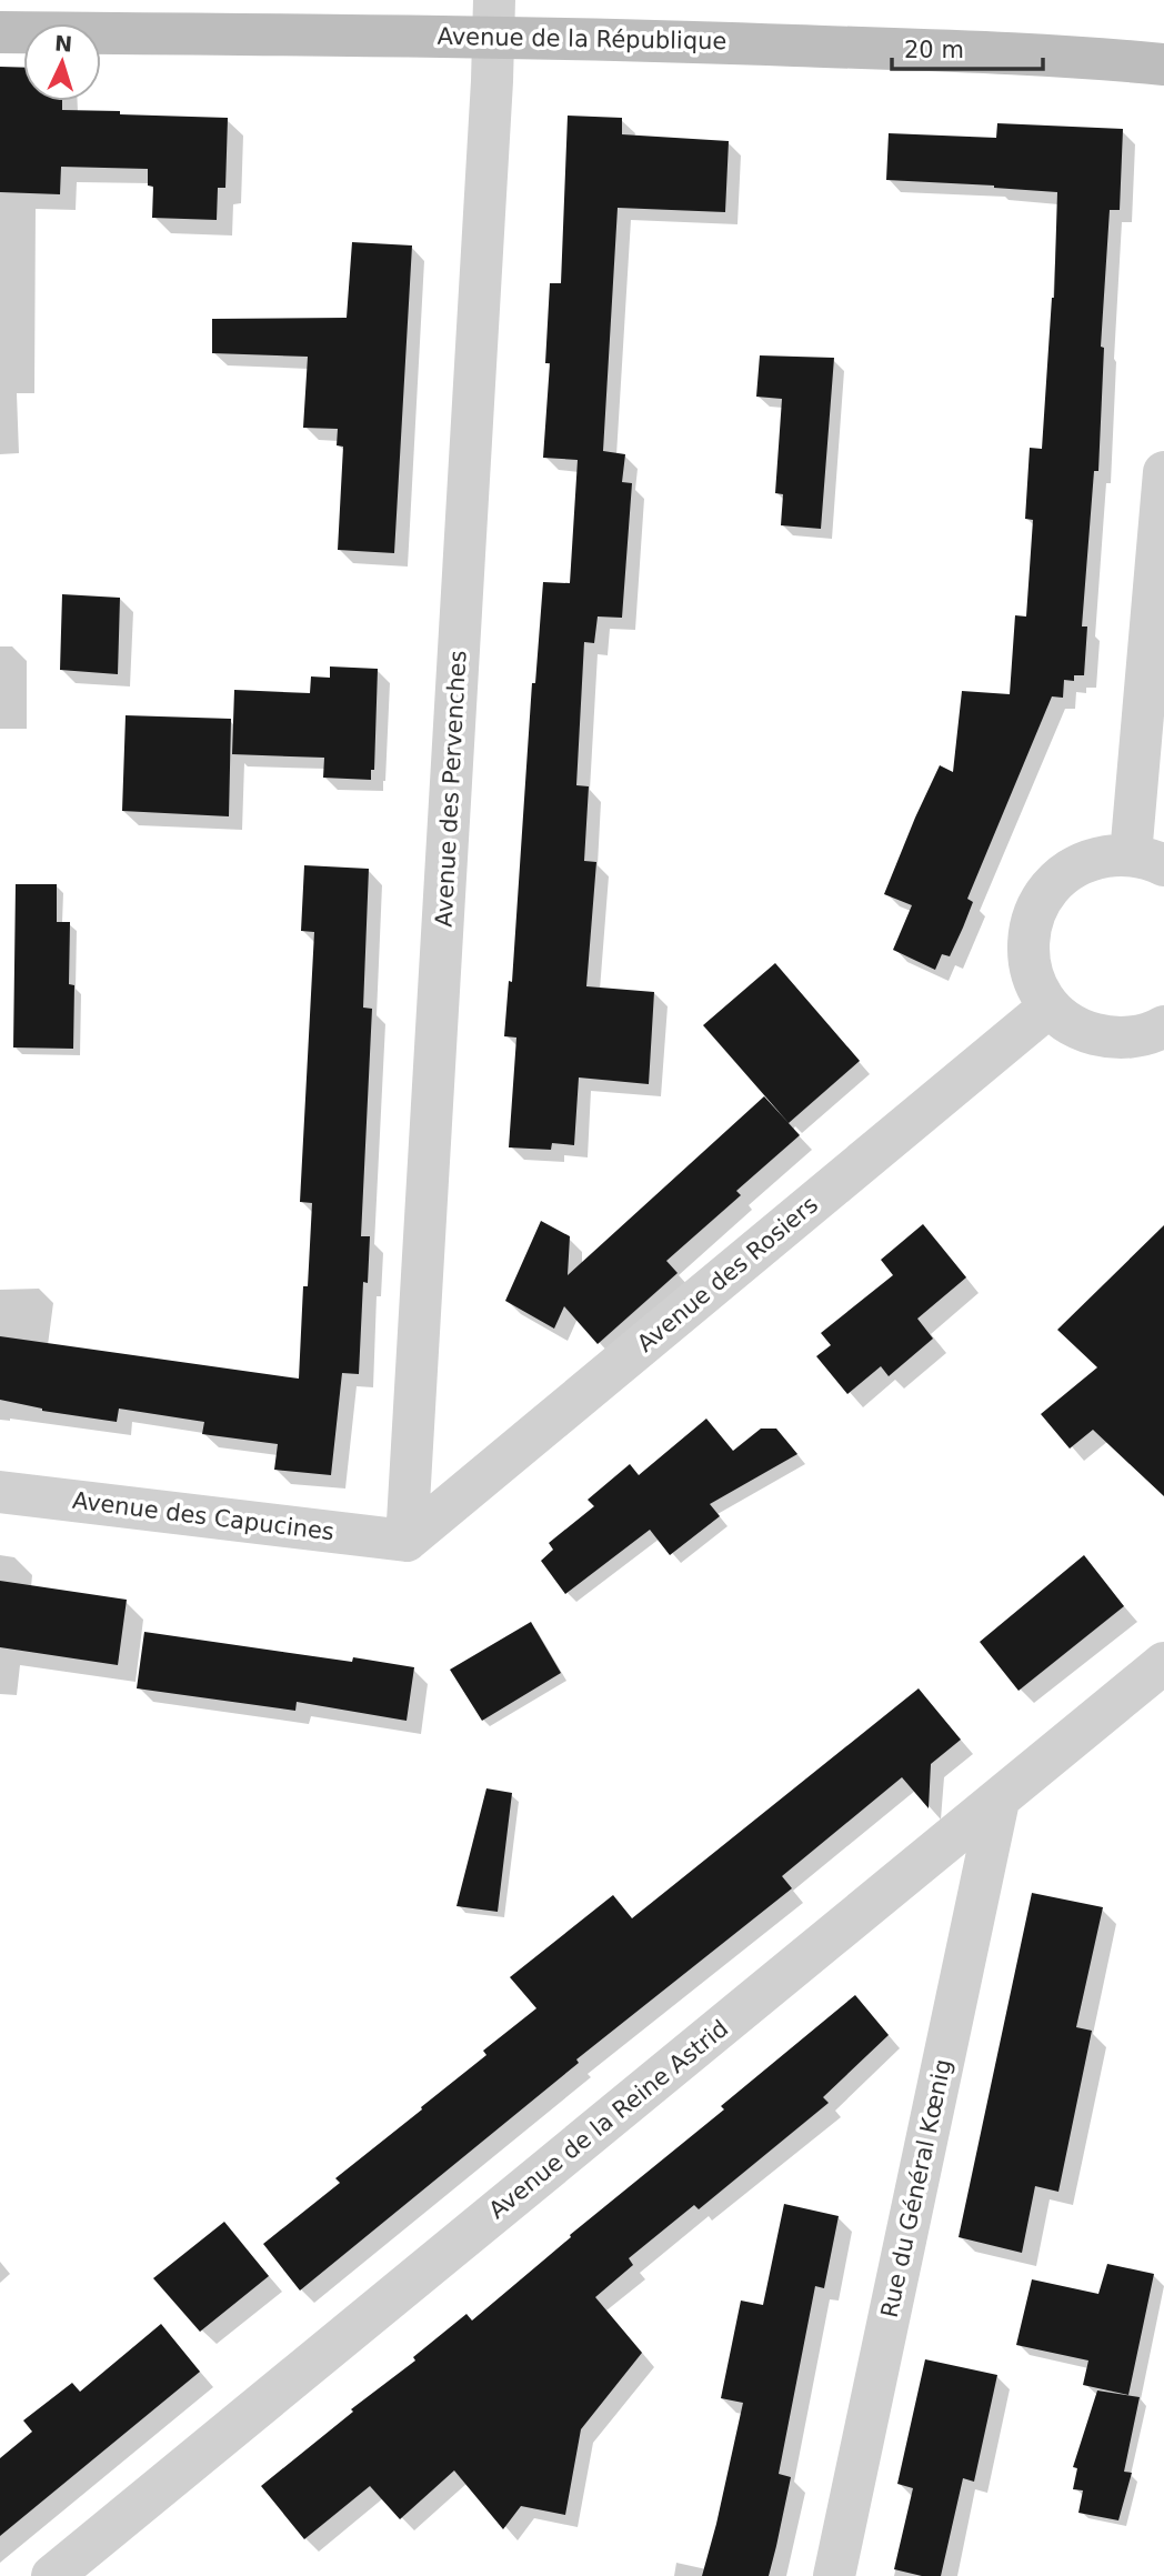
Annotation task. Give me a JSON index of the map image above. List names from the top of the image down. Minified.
{"streets":{"main road":["Avenue de la République"],"street":["Avenue des Pervenches","Avenue des Rosiers","Avenue des Capucines","Avenue de la Reine Astrid","Rue du Général Kœnig"]},"crossings":[["Avenue de la République","Avenue des Pervenches"],["Avenue des Pervenches","Avenue des Rosiers"],["Avenue des Pervenches","Avenue des Capucines"],["Avenue des Rosiers","Avenue des Capucines"],["Avenue de la Reine Astrid","Rue du Général Kœnig"]],"scale_bar":"20 m","north":"top"}
